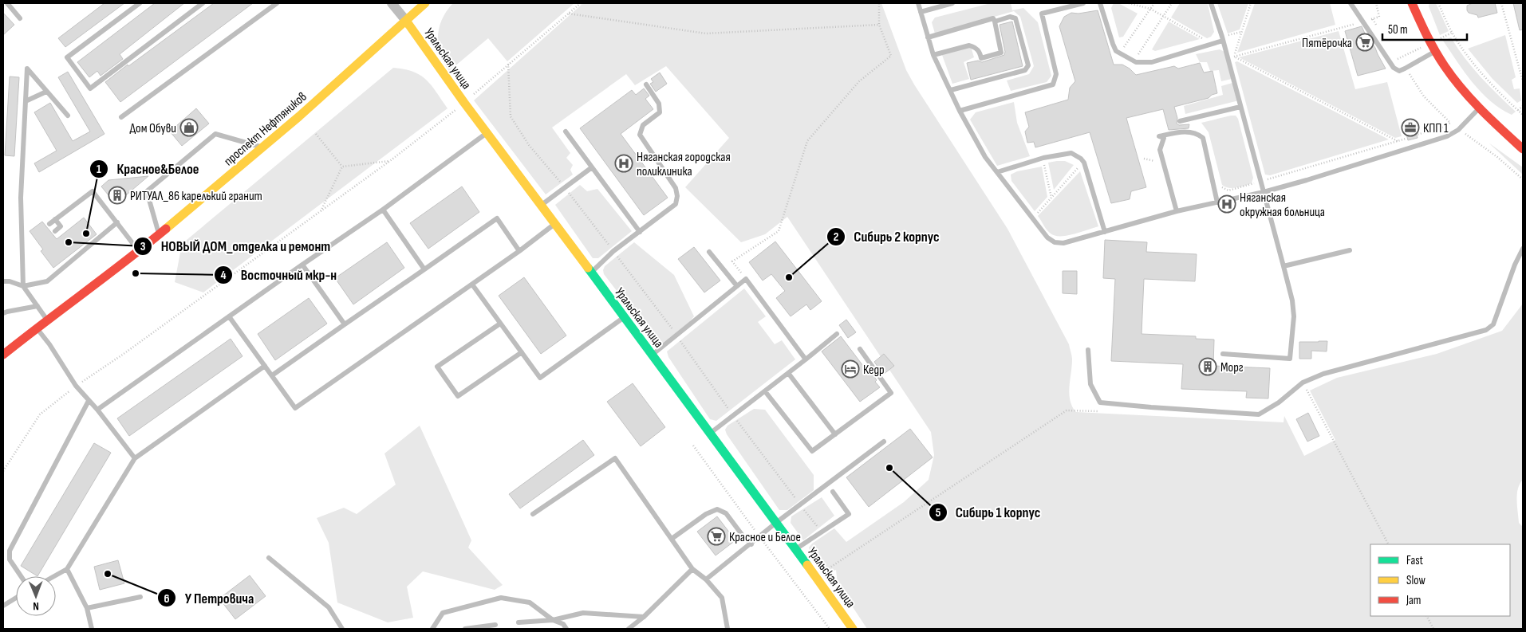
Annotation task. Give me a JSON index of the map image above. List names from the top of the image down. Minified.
{"streets":{"street":["Уральская улица","проспект Нефтяников"]},"crossings":[["Уральская улица","проспект Нефтяников"]],"places":{"supermarket":["Пятёрочка","Красное и Белое"],"shop":["Дом Обуви"],"office":["КПП 1"],"hospital":["Няганская городская поликлиника","Няганская окружная больница"],"building":["РИТУАЛ_86 карелький гранит","Морг"],"other":["Красное&Белое","НОВЫЙ ДОМ_отделка и ремонт","Восточный мкр-н","Сибирь 2 корпус","Сибирь 1 корпус","У Петровича"],"hotel":["Кедр"]},"legend":["Fast","Slow","Jam"],"scale_bar":"50 m","north":"bottom"}
